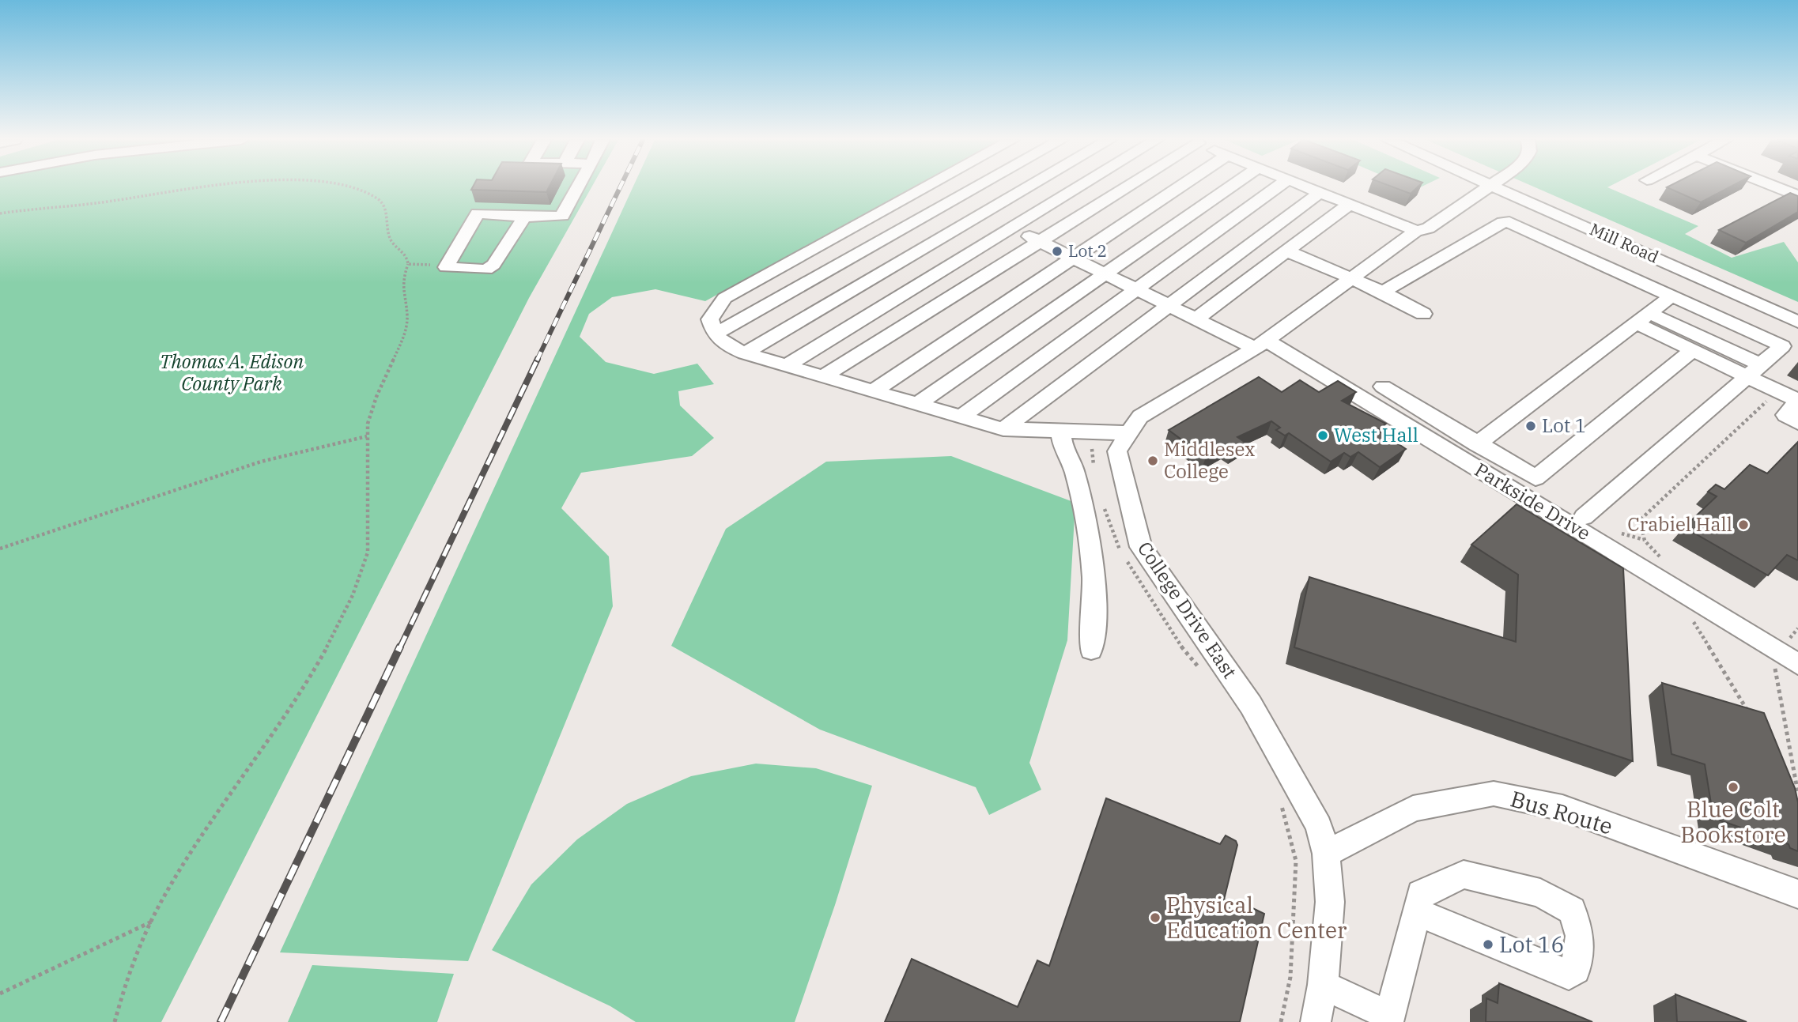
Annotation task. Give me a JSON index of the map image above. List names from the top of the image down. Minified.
{"streets":{"street":["Mill Road","Parkside Drive","College Drive East"],"lane":["Bus Route"]},"crossings":[["Parkside Drive","College Drive East"],["College Drive East","Bus Route"]],"parks":["Thomas A. Edison County Park"],"places":["Lot 2","Lot 1","West Hall","Middlesex College","Crabiel Hall","Blue Colt Bookstore","Physical Education Center","Lot 16"]}
